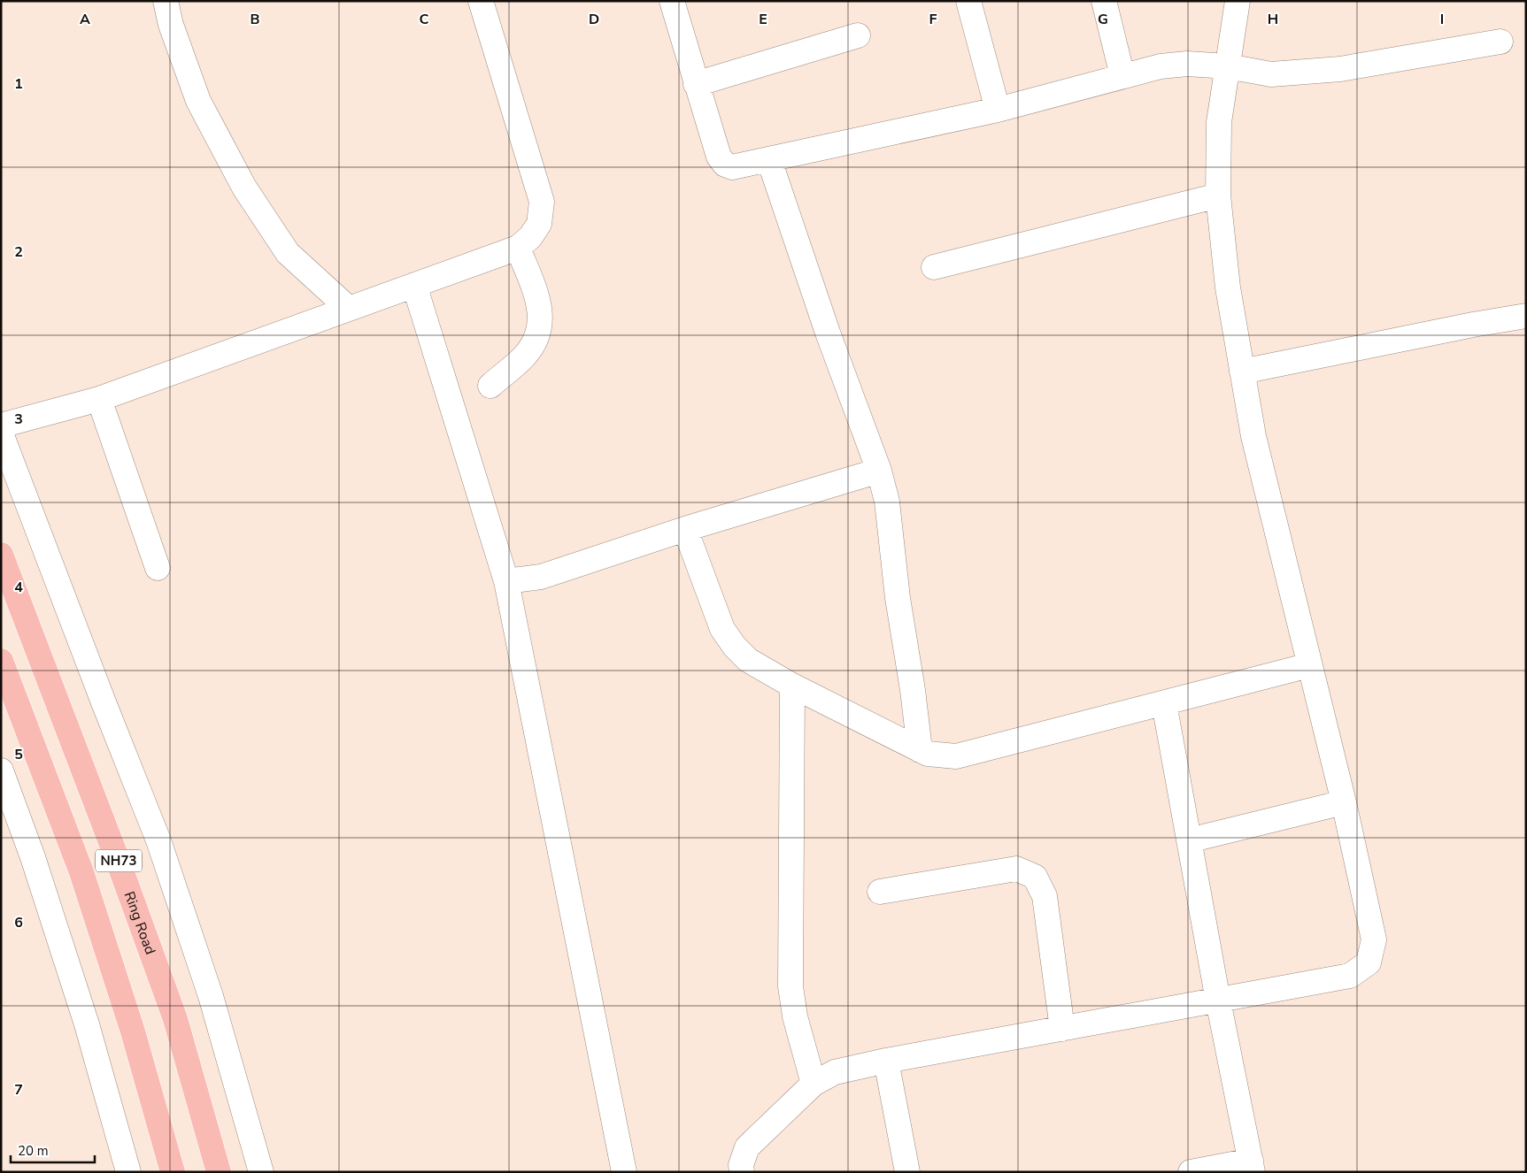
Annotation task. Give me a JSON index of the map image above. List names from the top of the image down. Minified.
{"streets":{"highway":["NH73","Ring Road"]},"scale_bar":"20 m","grid":{"columns":["A","B","C","D","E","F","G","H","I"],"rows":["1","2","3","4","5","6","7"]}}
